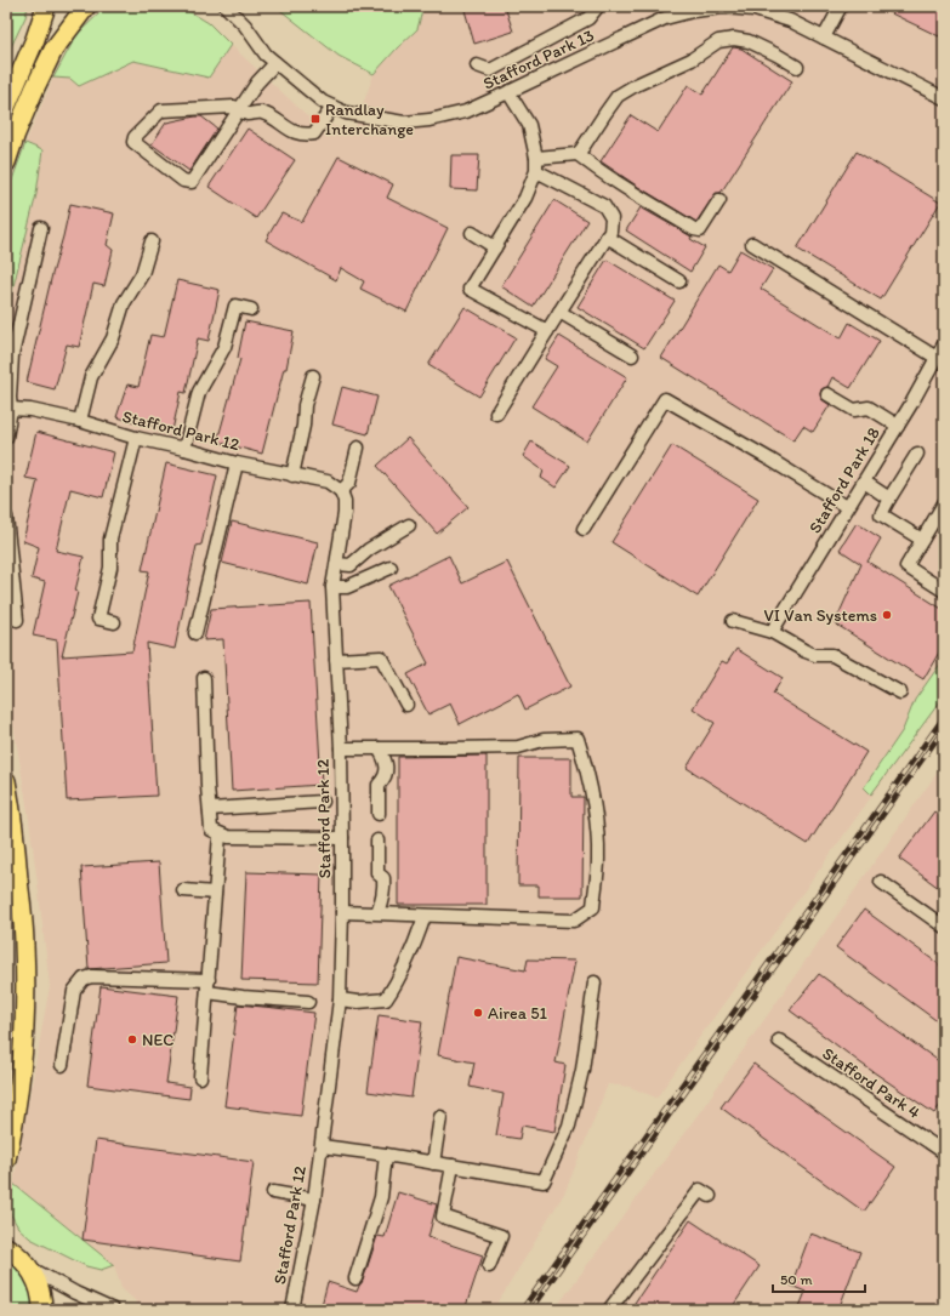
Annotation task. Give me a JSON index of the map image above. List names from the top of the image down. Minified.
{"streets":{"street":["Stafford Park 13","Stafford Park 12","Stafford Park 18","Stafford Park 4"]},"places":{"transit":["Randlay Interchange"],"other":["VI Van Systems","Airea 51","NEC"]},"scale_bar":"50 m"}
